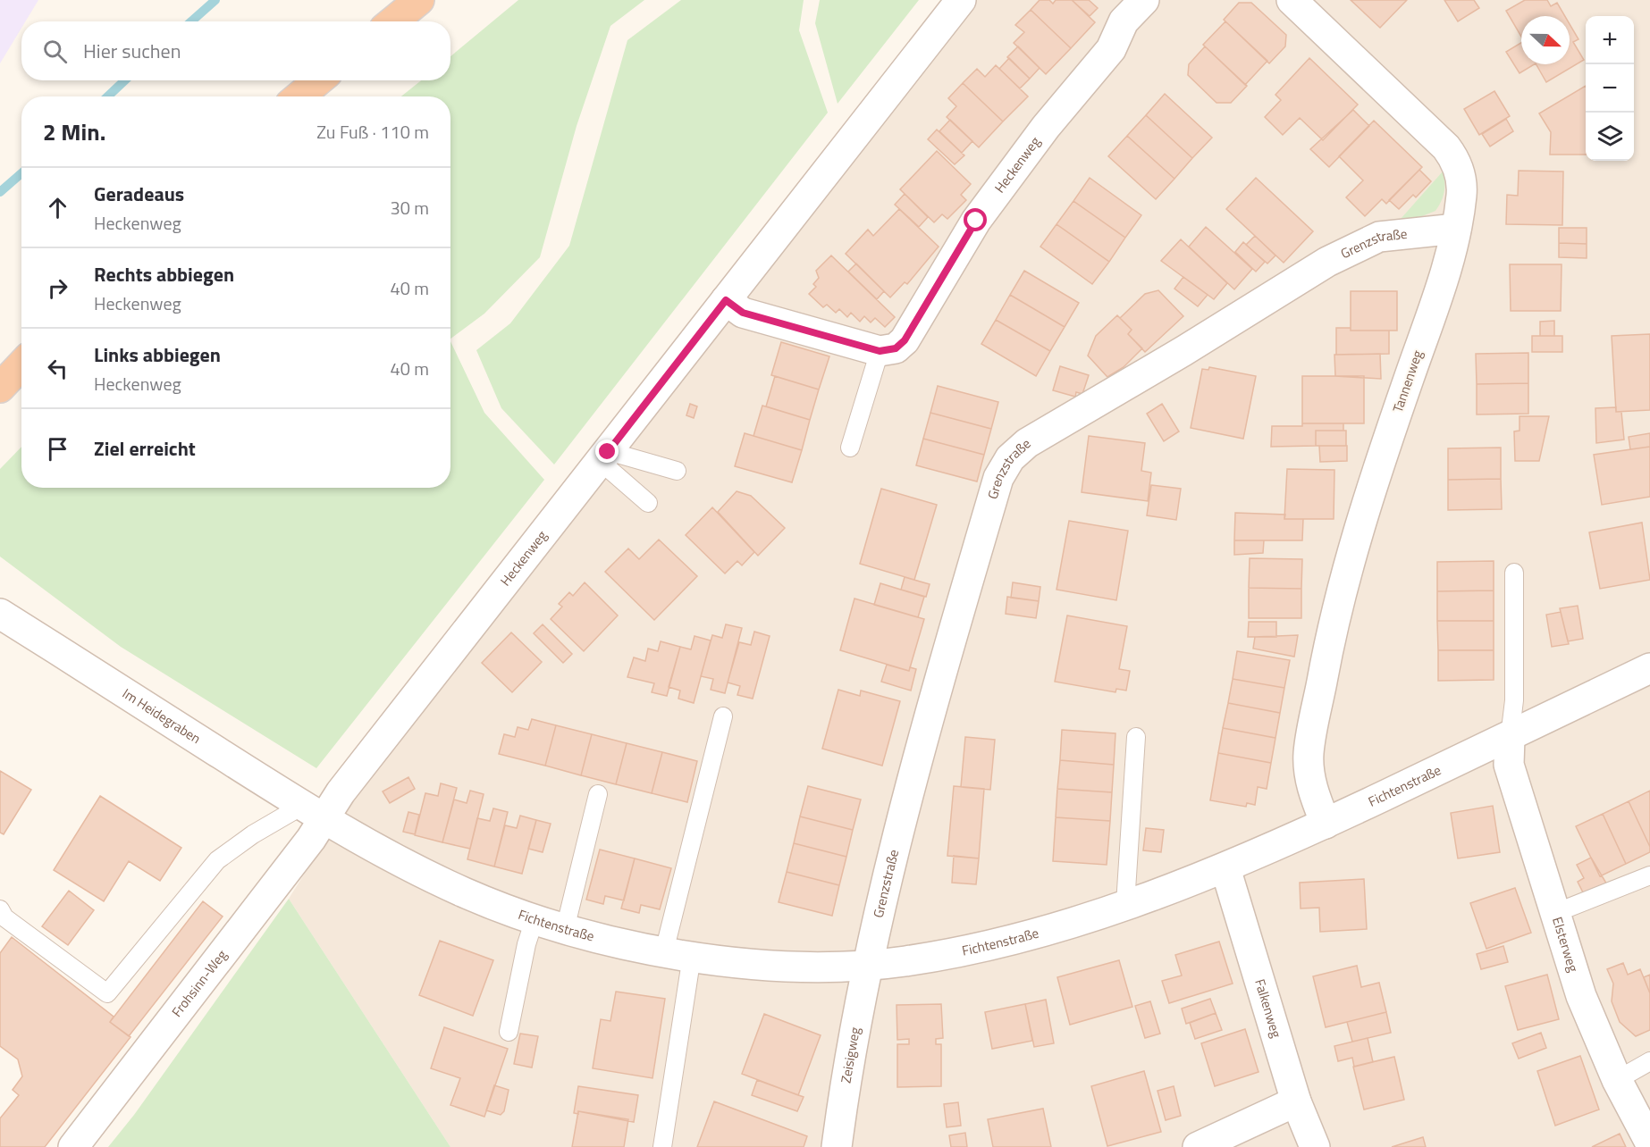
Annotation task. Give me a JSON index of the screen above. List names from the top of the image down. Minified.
{"streets":{"street":["Heckenweg","Grenzstraße","Tannenweg","Im Heidegraben","Fichtenstraße","Elsterweg","Frohsinn-Weg","Falkenweg","Zeisigweg"]},"crossings":[["Heckenweg","Im Heidegraben"],["Heckenweg","Fichtenstraße"],["Heckenweg","Frohsinn-Weg"],["Grenzstraße","Tannenweg"],["Grenzstraße","Fichtenstraße"],["Grenzstraße","Zeisigweg"],["Tannenweg","Fichtenstraße"],["Im Heidegraben","Fichtenstraße"],["Im Heidegraben","Frohsinn-Weg"],["Fichtenstraße","Elsterweg"],["Fichtenstraße","Frohsinn-Weg"],["Fichtenstraße","Falkenweg"],["Fichtenstraße","Zeisigweg"]],"north":"right","page":{"map_buttons":["+","−"],"search":"Hier suchen","heading":["2 Min.","Zu Fuß · 110 m"],"list":[["Geradeaus","Heckenweg","30 m"],["Rechts abbiegen","Heckenweg","40 m"],["Links abbiegen","Heckenweg","40 m"],"Ziel erreicht"]}}
